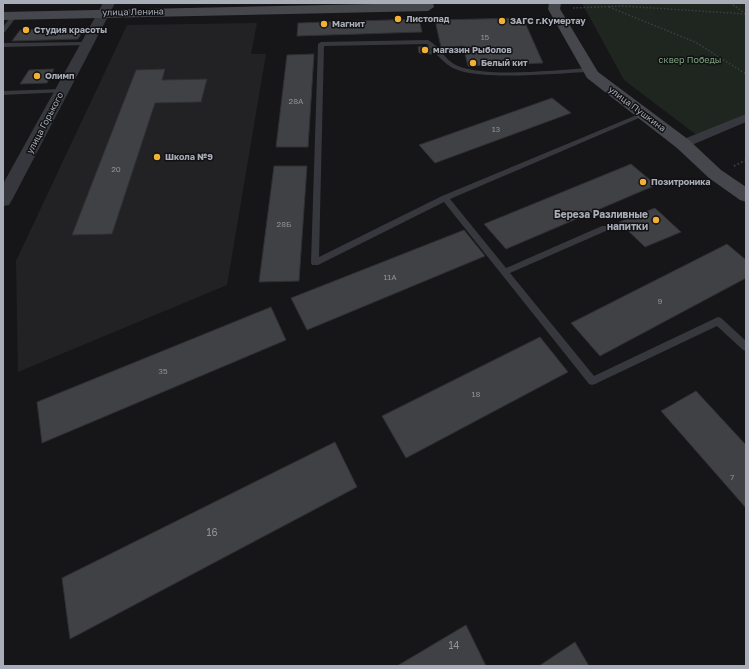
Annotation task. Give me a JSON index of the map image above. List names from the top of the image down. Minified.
{"streets":{"main road":["улица Ленина","улица Пушкина"],"street":["улица Горького"]},"crossings":[["улица Ленина","улица Горького"]],"parks":["сквер Победы"],"places":["Листопад","ЗАГС г.Кумертау","Магнит","Студия красоты","магазин Рыболов","Белый кит","Олимп","Школа №9","Позитроника","Береза Разливные напитки"],"house_numbers":["15","28А","13","20","28Б","11А","9","35","18","7","16","14"]}
